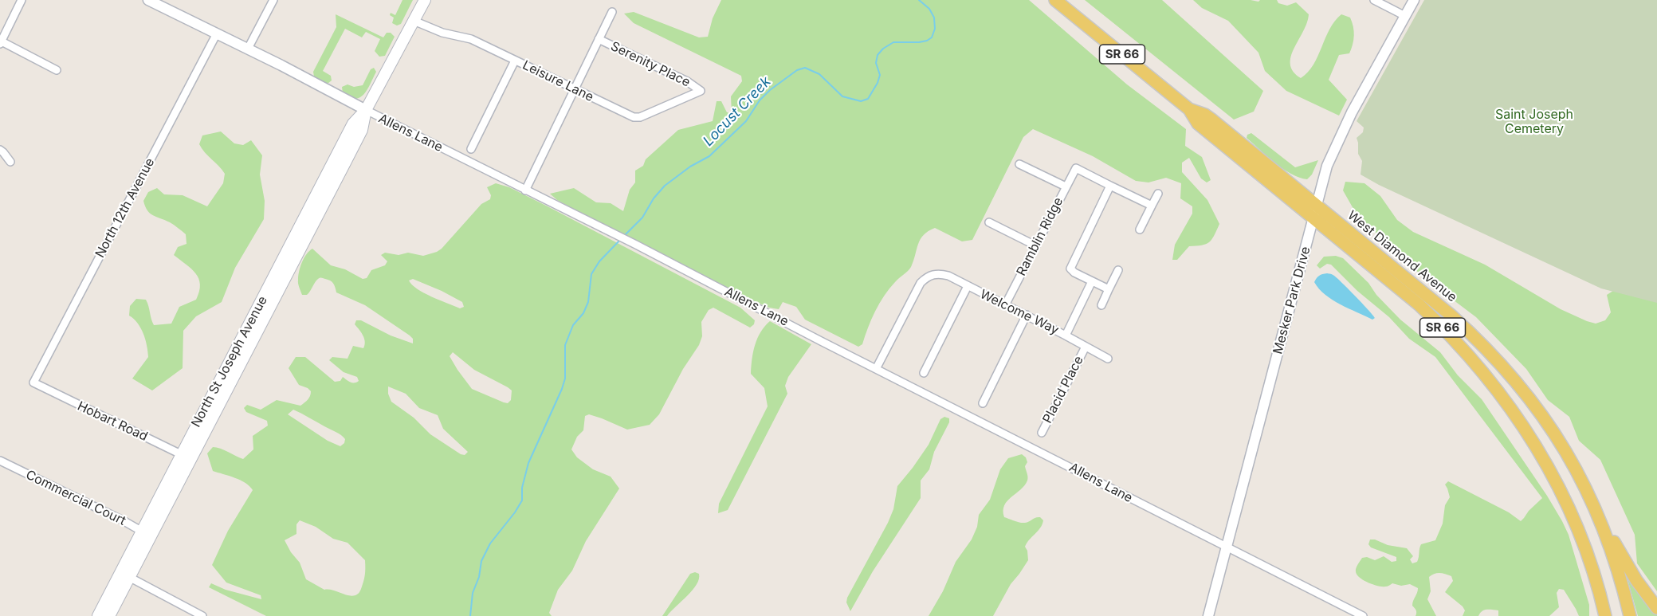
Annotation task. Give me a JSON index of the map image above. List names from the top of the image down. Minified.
{"streets":{"main road":["SR 66","West Diamond Avenue","North St Joseph Avenue"],"street":["Serenity Place","Leisure Lane","Allens Lane","North 12th Avenue","Ramblin Ridge","Mesker Park Drive","Welcome Way","Placid Place","Hobart Road","Commercial Court"]},"crossings":[["Serenity Place","Leisure Lane"],["Leisure Lane","North St Joseph Avenue"],["Allens Lane","North 12th Avenue"],["Allens Lane","Mesker Park Drive"],["Allens Lane","Welcome Way"],["Allens Lane","North St Joseph Avenue"],["North 12th Avenue","Hobart Road"],["Ramblin Ridge","Welcome Way"],["West Diamond Avenue","Mesker Park Drive"],["Welcome Way","Placid Place"],["North St Joseph Avenue","Hobart Road"],["North St Joseph Avenue","Commercial Court"]],"water":["Locust Creek"],"parks":["Saint Joseph Cemetery"]}
